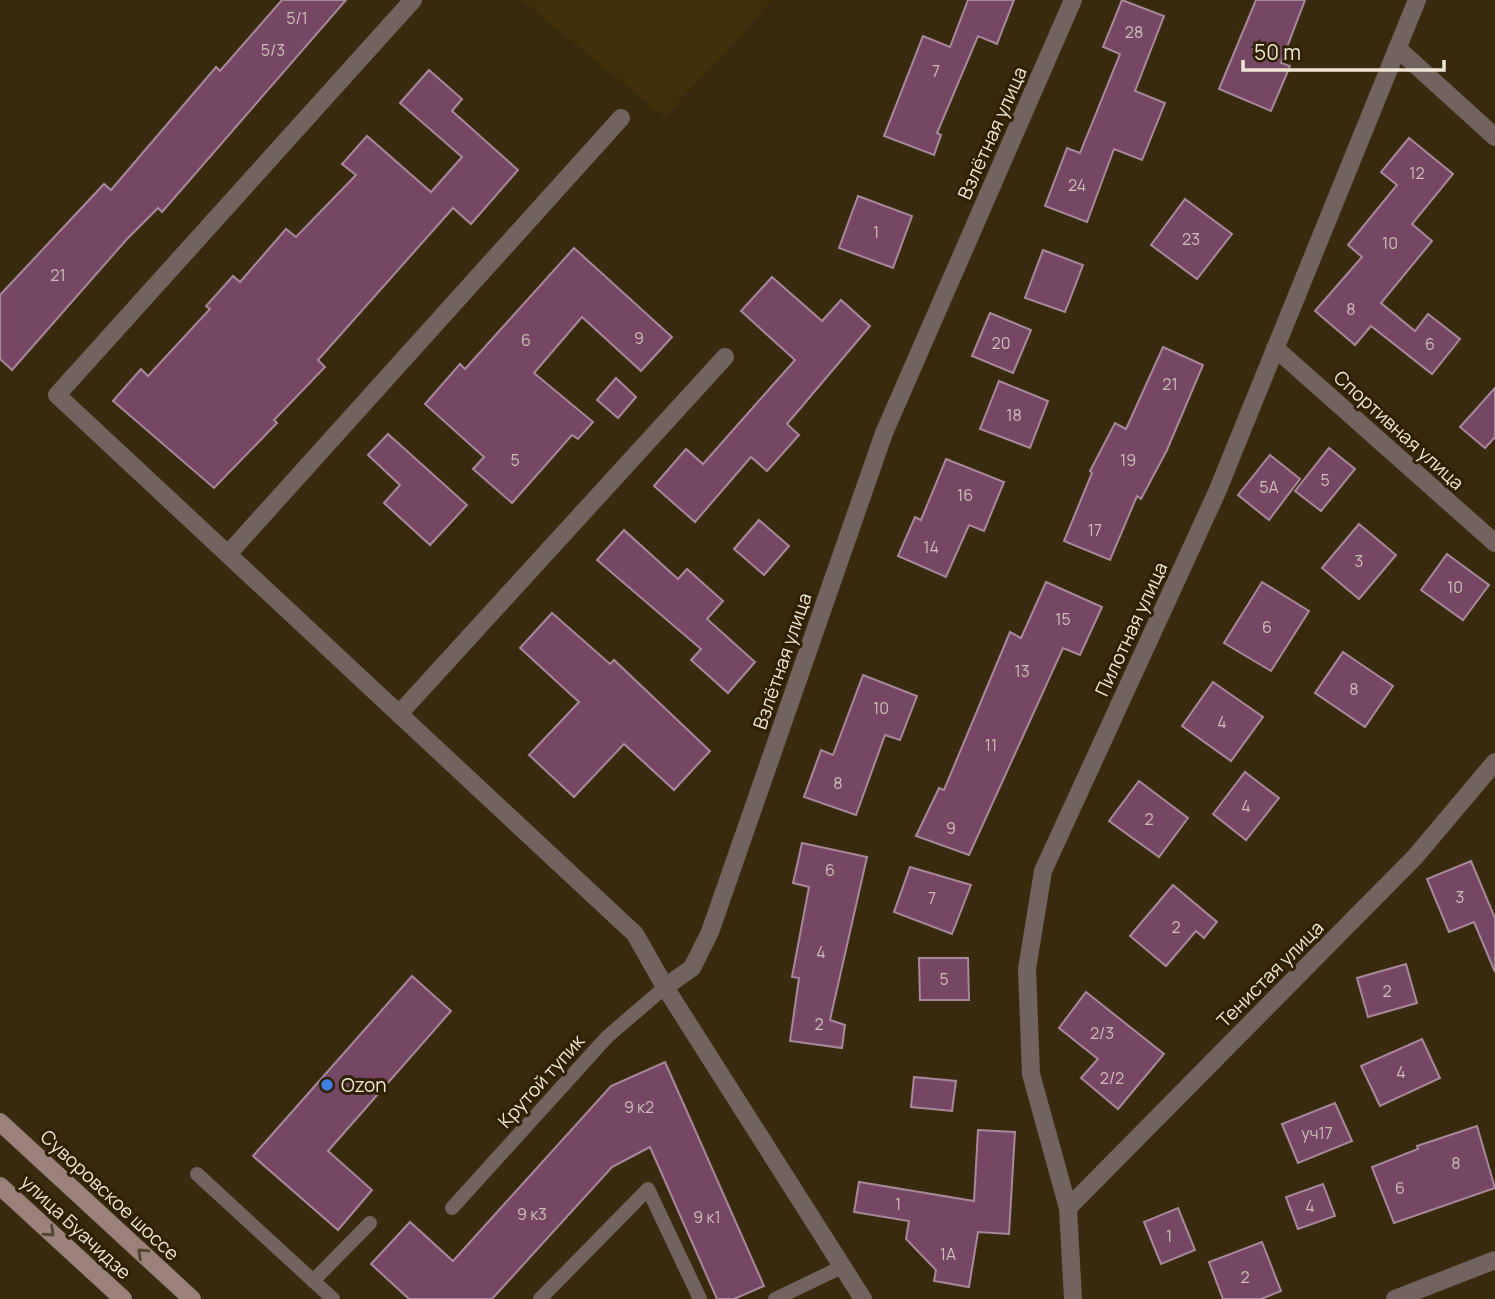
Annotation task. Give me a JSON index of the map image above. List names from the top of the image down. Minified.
{"streets":{"main road":["Суворовское шоссе","улица Буачидзе"],"street":["Взлётная улица","Спортивная улица","Пилотная улица","Тенистая улица"],"lane":["Крутой тупик"]},"crossings":[["Взлётная улица","Крутой тупик"],["Спортивная улица","Пилотная улица"],["Пилотная улица","Тенистая улица"]],"one_way":["Суворовское шоссе","улица Буачидзе"],"places":["Ozon"],"house_numbers":["5/1","28","5/3","7","12","24","1","23","10","21","8","9","6","20","6","21","18","5","19","5","5А","16","17","14","3","10","15","6","13","8","10","4","11","8","4","2","9","6","3","7","2","4","5","2","2","2/3","4","2/2","9 к2","уч17","8","6","1","4","9 к3","9 к1","1","1А","2"],"scale_bar":"50 m"}
